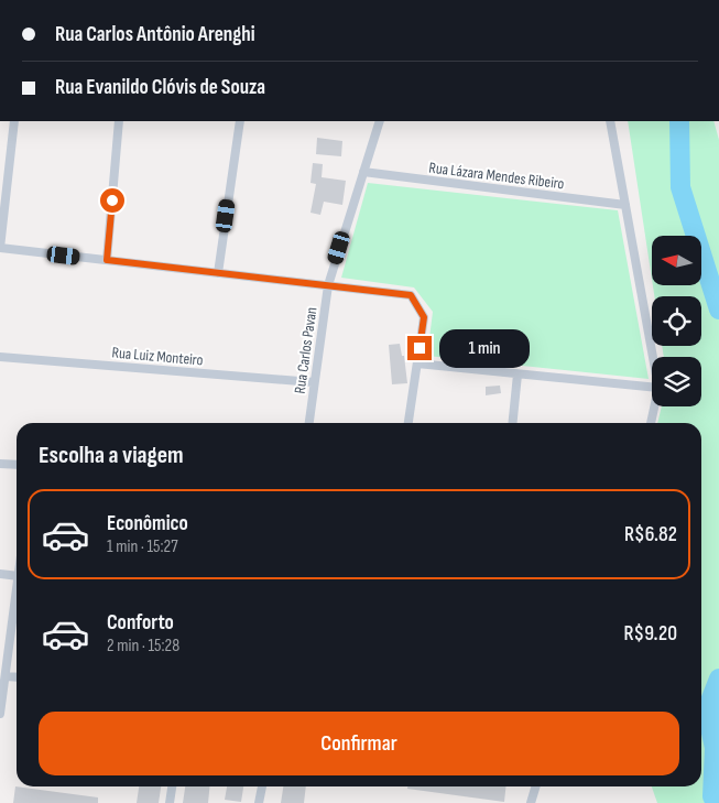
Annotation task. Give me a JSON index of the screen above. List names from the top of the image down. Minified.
{"streets":{"street":["Rua Lázara Mendes Ribeiro","Rua Carlos Pavan","Rua Luiz Monteiro"]},"crossings":[["Rua Lázara Mendes Ribeiro","Rua Carlos Pavan"],["Rua Carlos Pavan","Rua Luiz Monteiro"]],"north":"left","page":{"banner":["Rua Carlos Antônio Arenghi","Rua Evanildo Clóvis de Souza"],"bubble":"1 min","heading":"Escolha a viagem","list":[{"name":"Econômico","note":"1 min · 15:27","value":"R$6.82"},{"name":"Conforto","note":"2 min · 15:28","value":"R$9.20"}],"buttons":"Confirmar"}}
